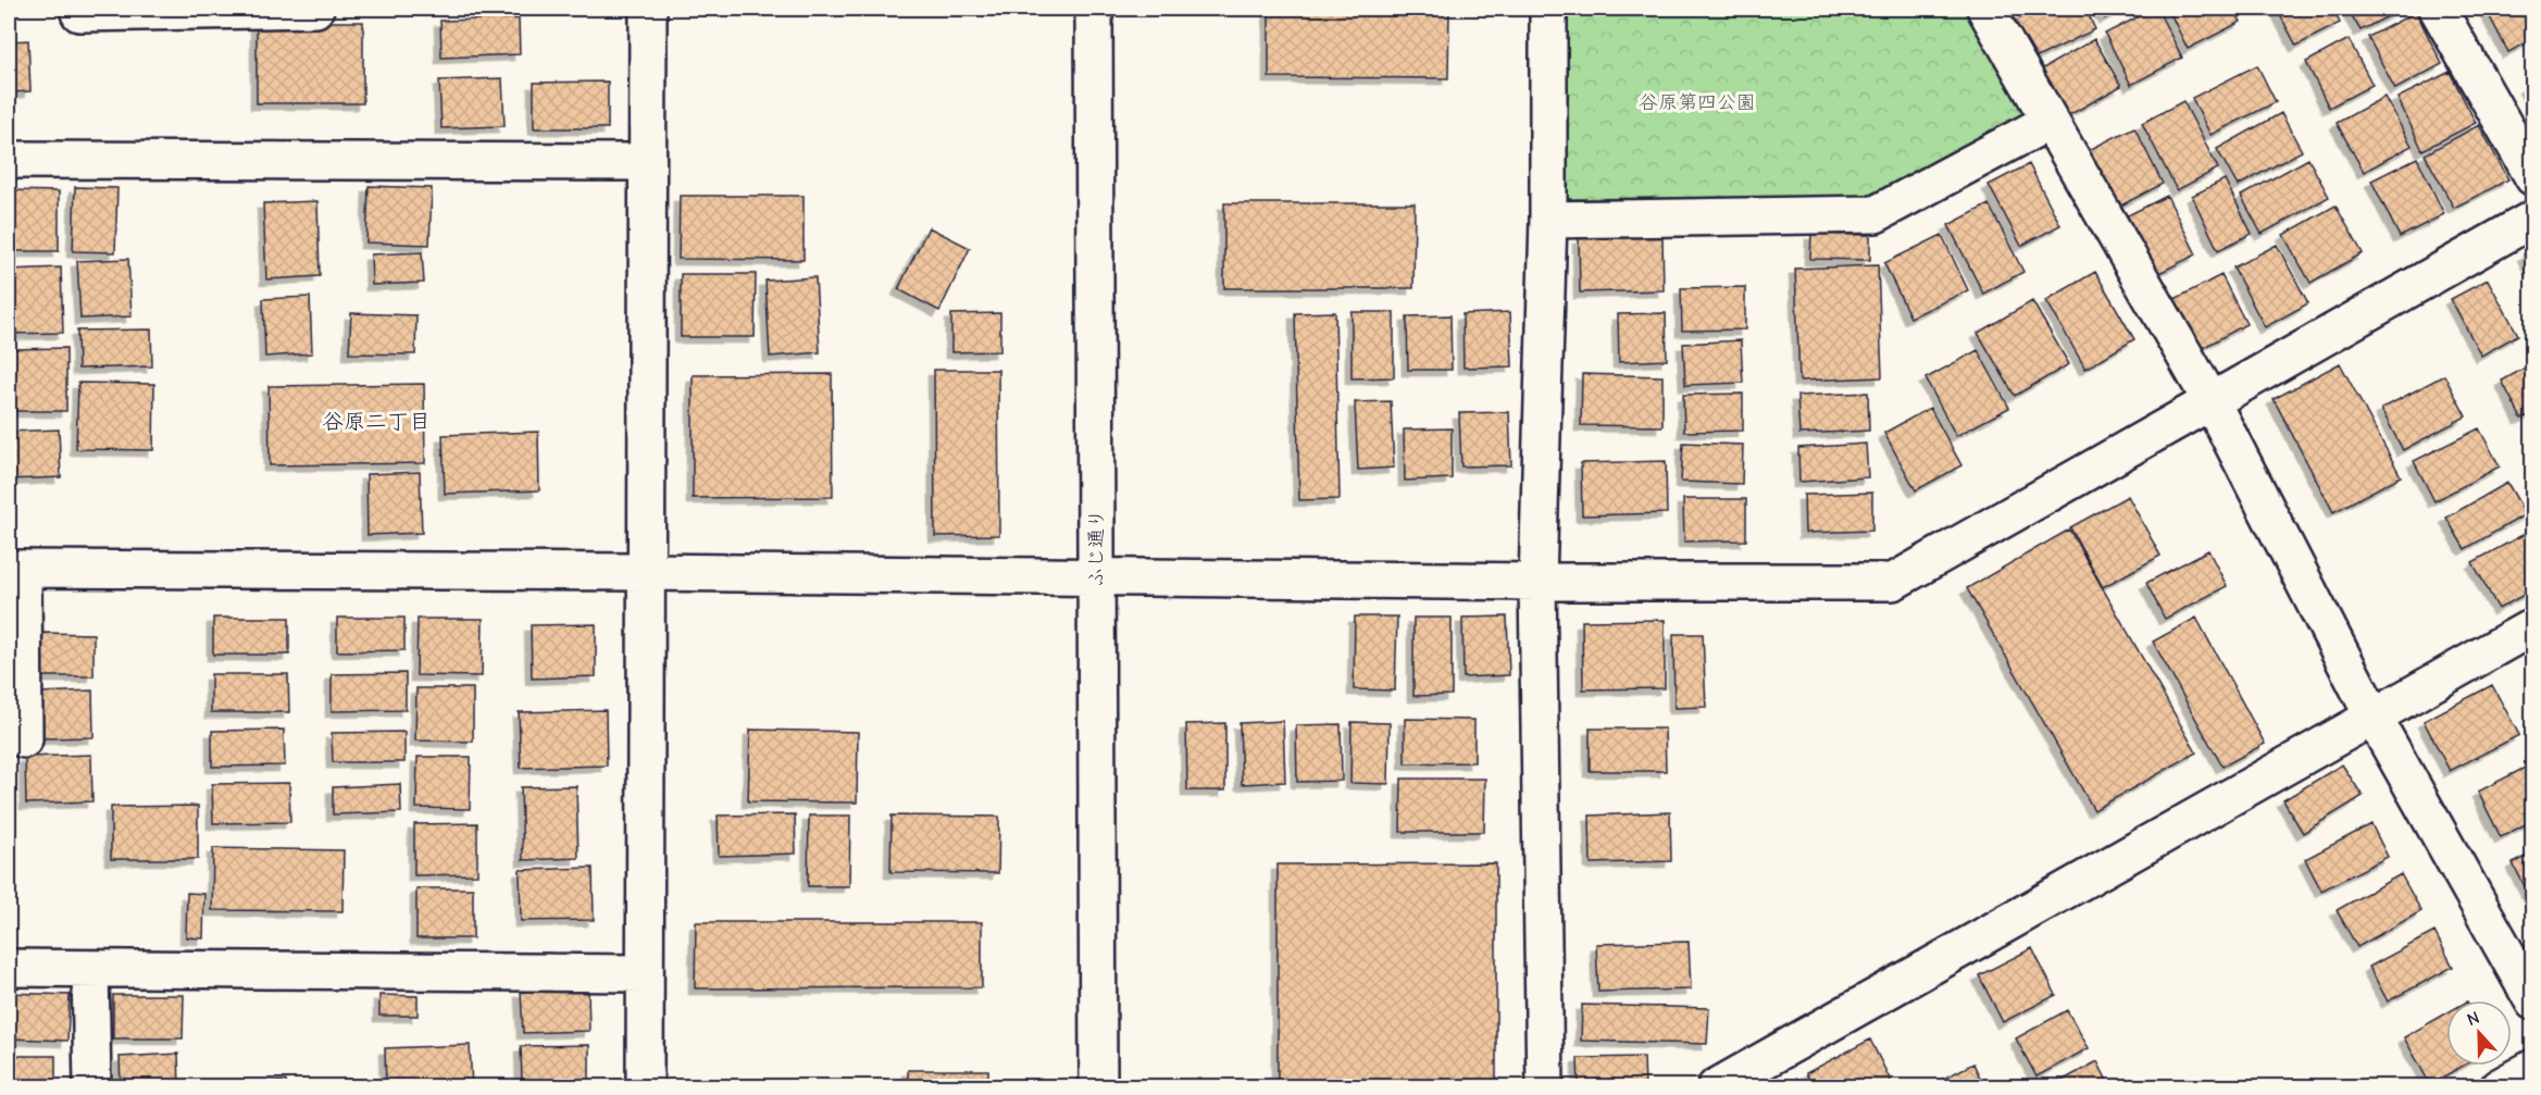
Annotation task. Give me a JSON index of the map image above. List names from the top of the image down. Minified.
{"streets":{"street":["ふじ通り"]},"districts":["谷原二丁目"],"parks":["谷原第四公園"],"north":"top"}
